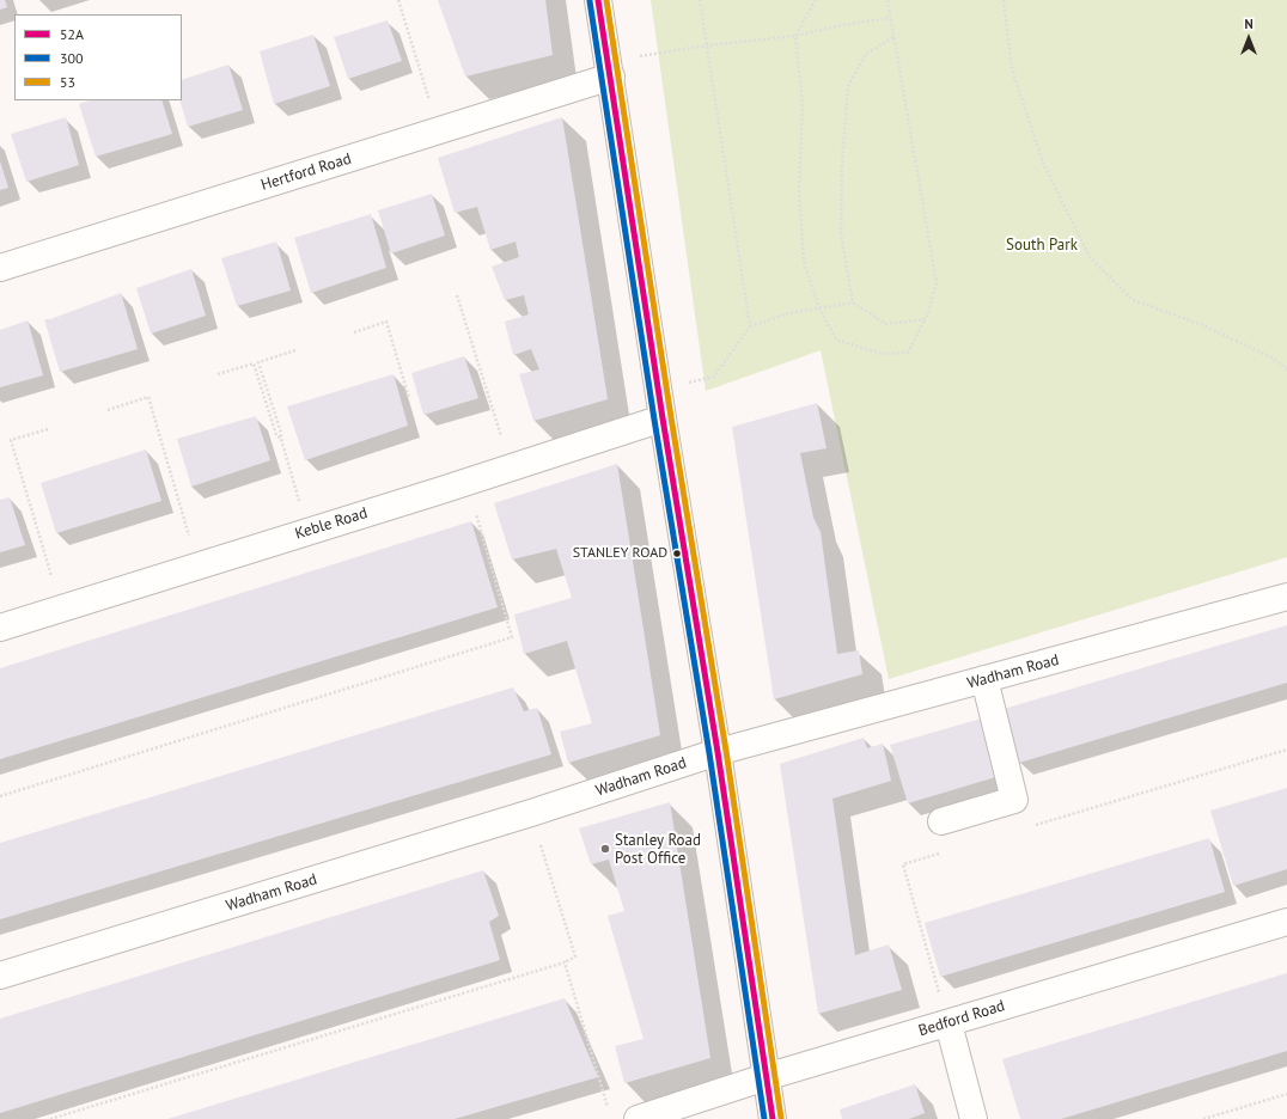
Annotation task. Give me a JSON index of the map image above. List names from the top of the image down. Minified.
{"streets":{"street":["Hertford Road","Keble Road","Wadham Road","Bedford Road"]},"parks":["South Park"],"places":["STANLEY ROAD","Stanley Road Post Office"],"lines":["transit line 52A","transit line 53","transit line 300"],"legend":["52A","300","53"],"north":"top"}
